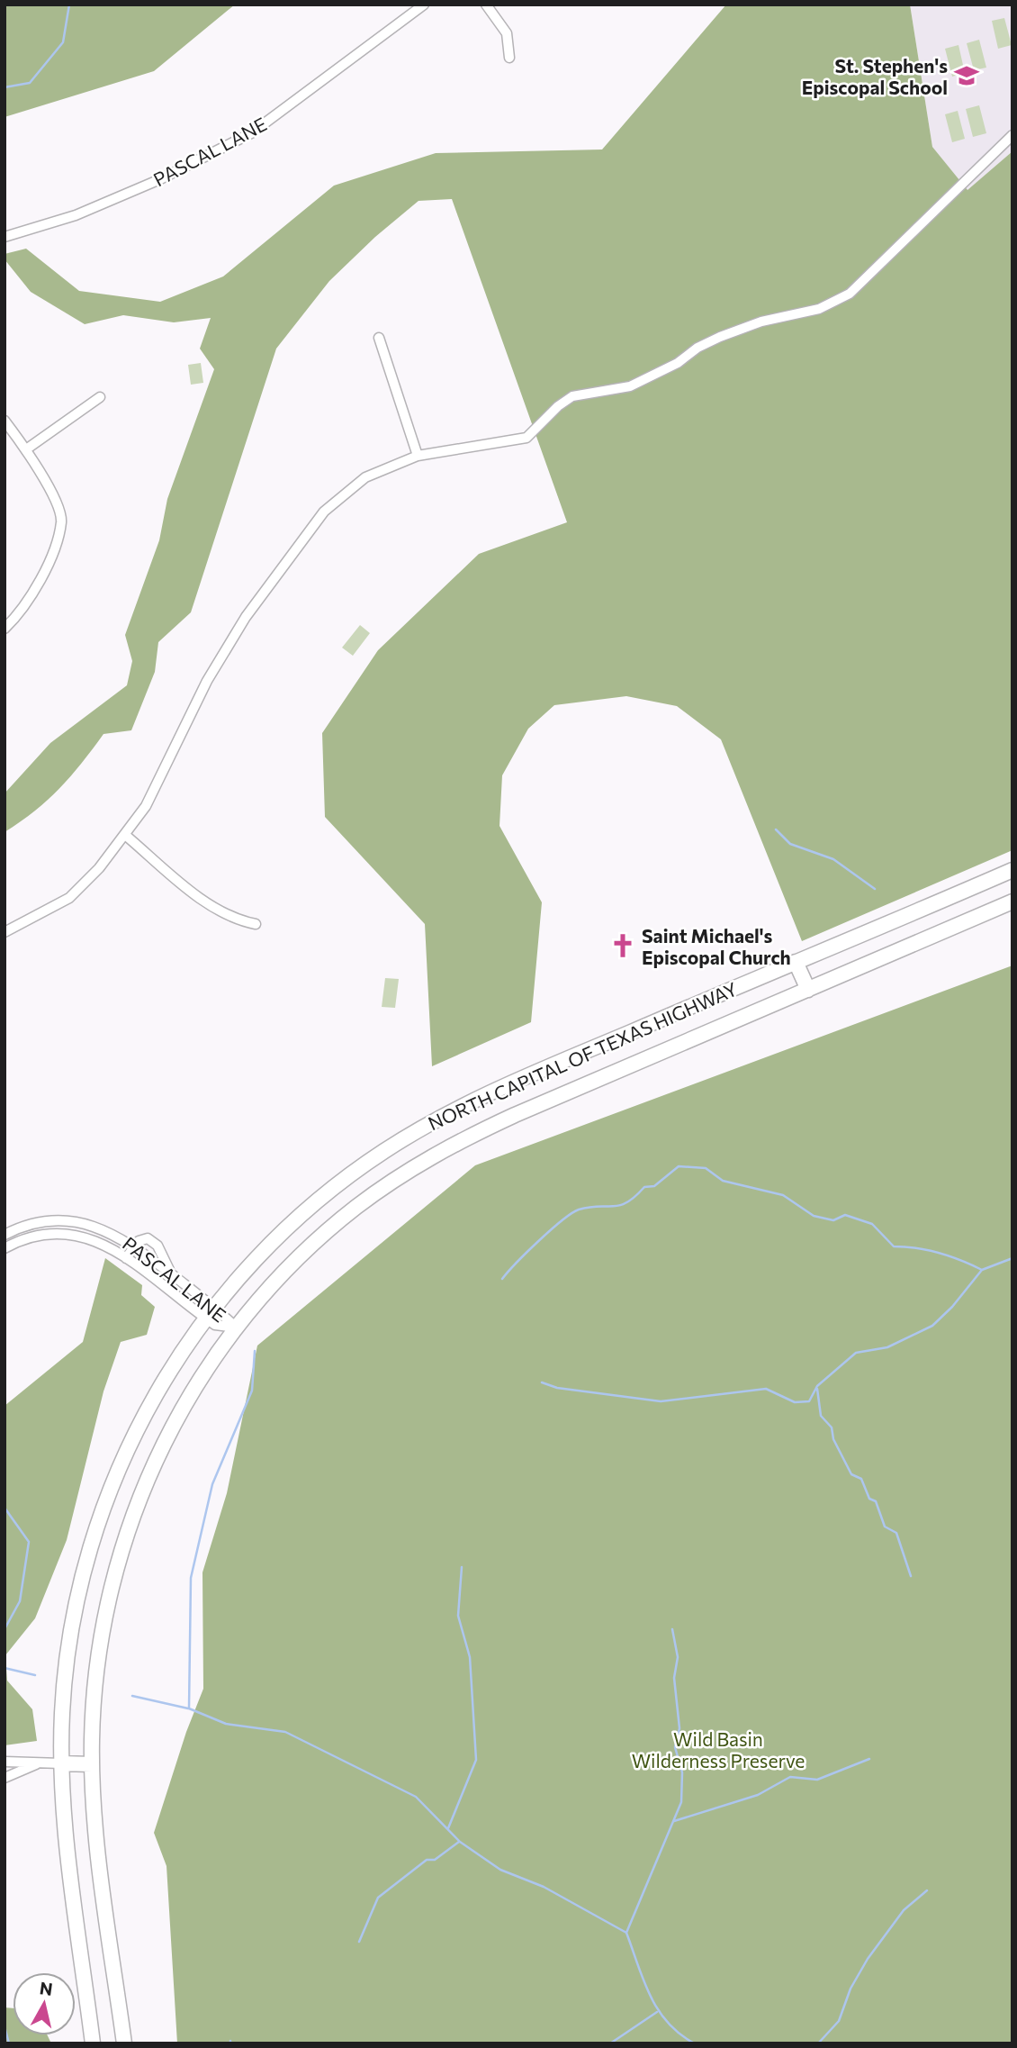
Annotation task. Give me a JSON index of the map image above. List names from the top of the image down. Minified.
{"streets":{"highway":["NORTH CAPITAL OF TEXAS HIGHWAY"],"street":["PASCAL LANE"]},"crossings":[["PASCAL LANE","NORTH CAPITAL OF TEXAS HIGHWAY"]],"parks":["Wild Basin Wilderness Preserve"],"places":{"school or university":["St. Stephen's Episcopal School"],"church":["Saint Michael's Episcopal Church"]},"north":"top"}
